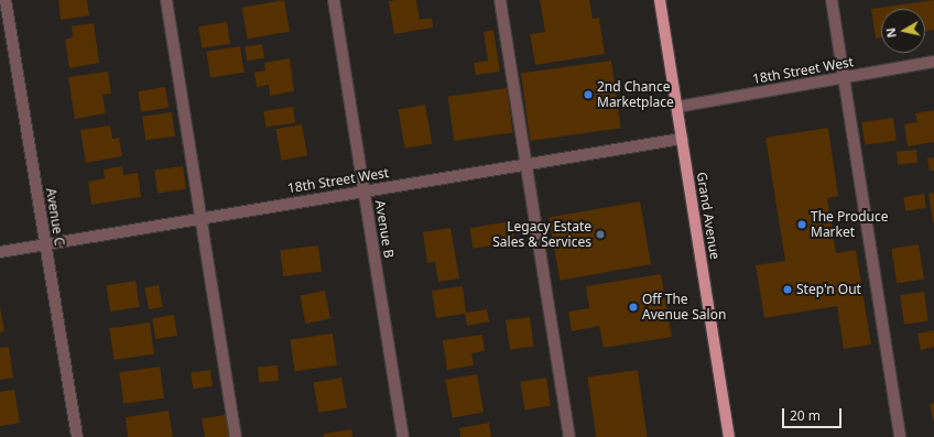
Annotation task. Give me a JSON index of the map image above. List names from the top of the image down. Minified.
{"streets":{"main road":["Grand Avenue"],"street":["18th Street West","Avenue C","Avenue B"]},"crossings":[["18th Street West","Grand Avenue"],["18th Street West","Avenue C"],["18th Street West","Avenue B"]],"places":["2nd Chance Marketplace","The Produce Market","Legacy Estate Sales & Services","Step'n Out","Off The Avenue Salon"],"scale_bar":"20 m","north":"left"}
